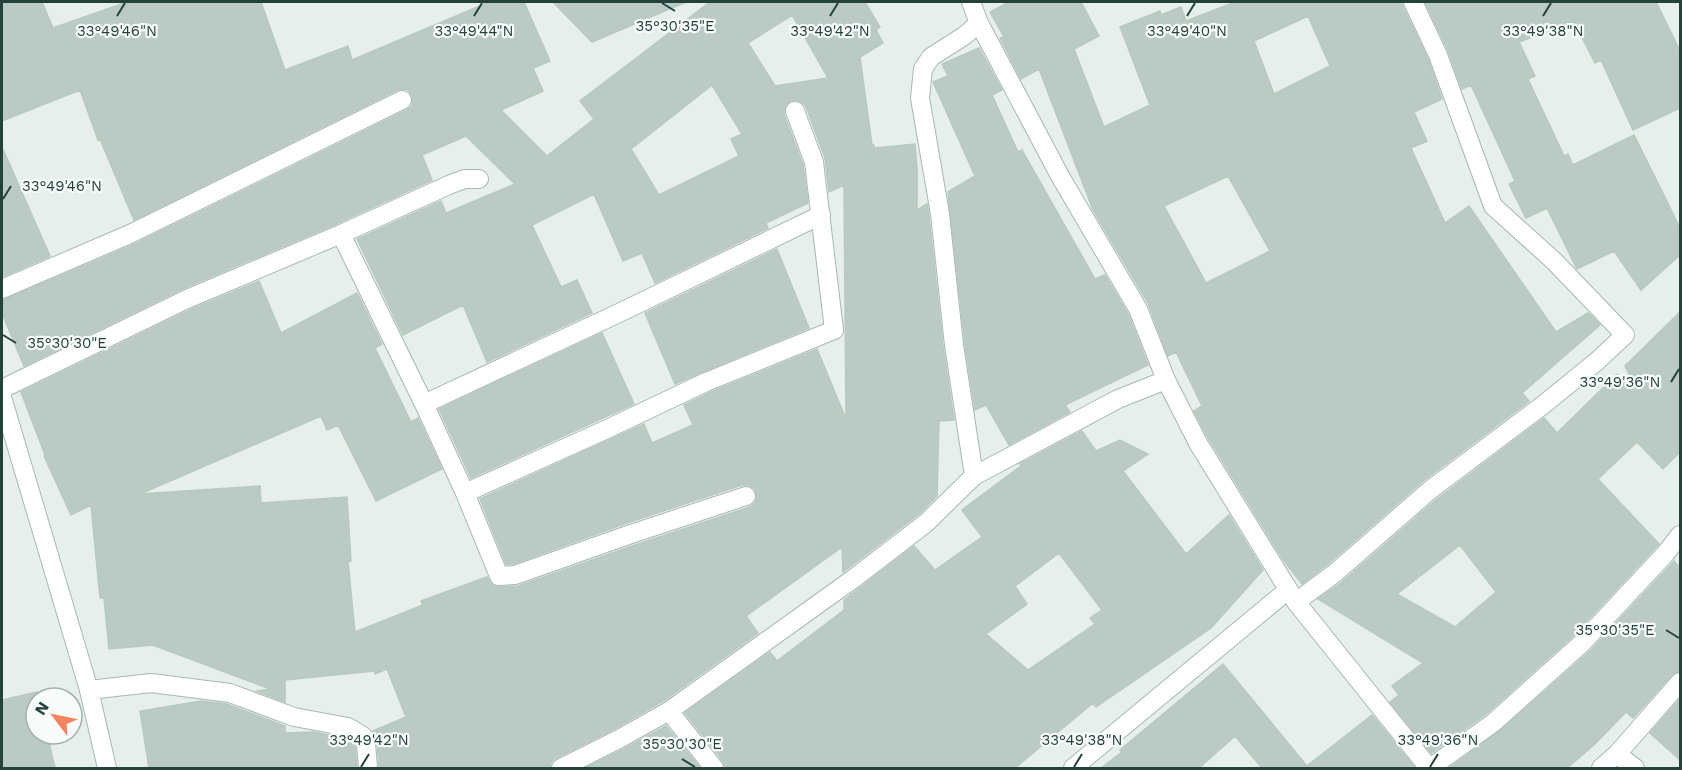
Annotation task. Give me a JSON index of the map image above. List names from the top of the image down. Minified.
{"north":"top left","coordinates":["35°30'35\"E","33°49'46\"N","33°49'44\"N","33°49'42\"N","33°49'40\"N","33°49'38\"N","35°30'30\"E","33°49'36\"N"]}
